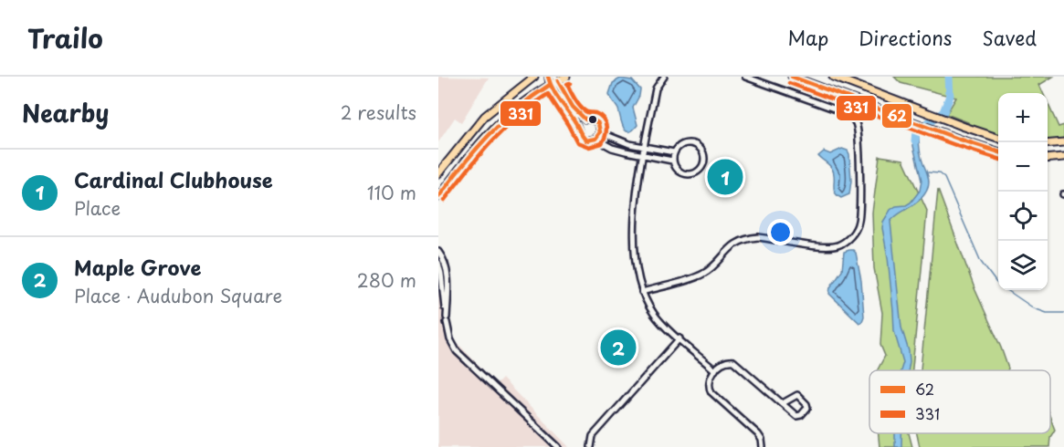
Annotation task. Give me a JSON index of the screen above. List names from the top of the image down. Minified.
{"lines":["transit line 62","transit line 331"],"legend":["62","331"],"page":{"header":"Trailo","nav":["Map","Directions","Saved"],"heading":["Nearby","2 results"],"map_buttons":["+","−"],"list":[{"mark":"1","name":"Cardinal Clubhouse","note":"Place","value":"110 m"},{"mark":"2","name":"Maple Grove","note":"Place · Audubon Square","value":"280 m"}],"pins":["1","2"]}}
